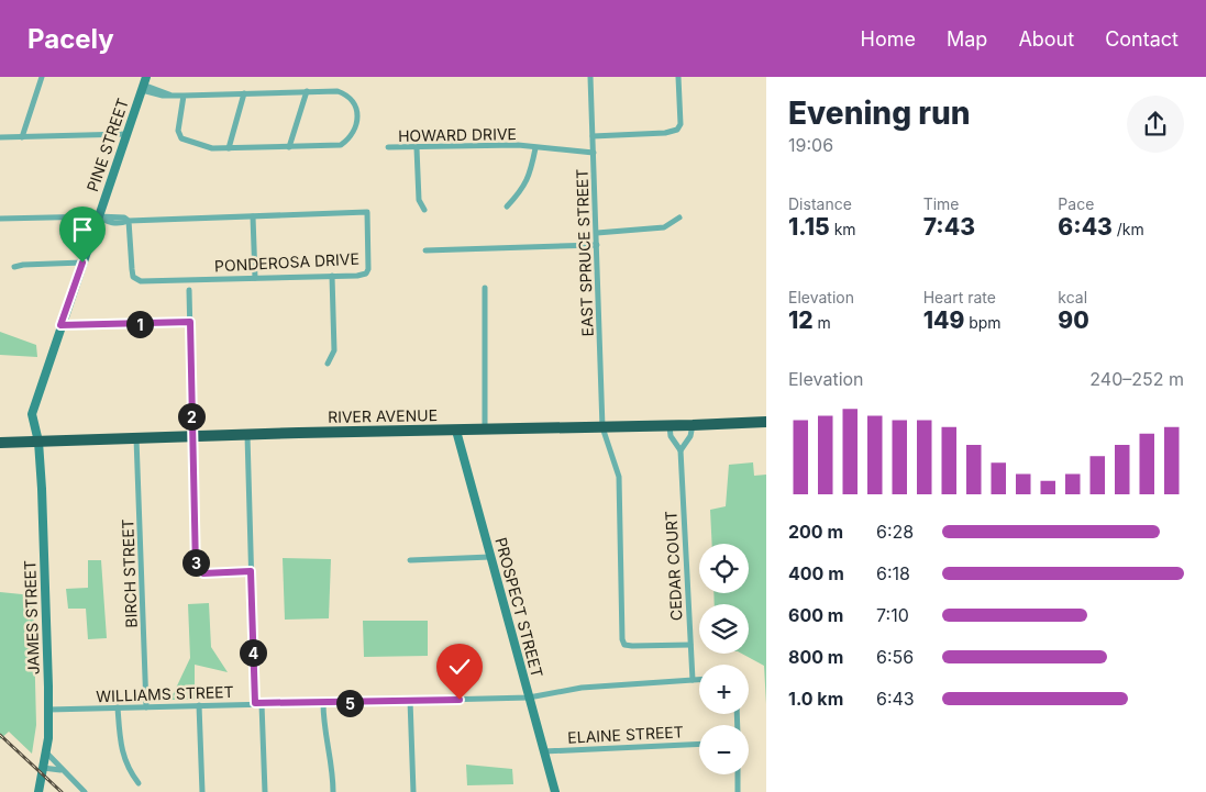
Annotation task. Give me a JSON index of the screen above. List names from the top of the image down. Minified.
{"streets":{"highway":["RIVER AVENUE"],"street":["HOWARD DRIVE","PINE STREET","EAST SPRUCE STREET","PONDEROSA DRIVE","CEDAR COURT","BIRCH STREET","PROSPECT STREET","JAMES STREET","WILLIAMS STREET","ELAINE STREET"]},"crossings":[["HOWARD DRIVE","EAST SPRUCE STREET"],["PINE STREET","PONDEROSA DRIVE"],["PINE STREET","RIVER AVENUE"],["PINE STREET","JAMES STREET"],["EAST SPRUCE STREET","RIVER AVENUE"],["EAST SPRUCE STREET","CEDAR COURT"],["RIVER AVENUE","CEDAR COURT"],["RIVER AVENUE","BIRCH STREET"],["RIVER AVENUE","PROSPECT STREET"],["RIVER AVENUE","JAMES STREET"],["CEDAR COURT","WILLIAMS STREET"],["BIRCH STREET","WILLIAMS STREET"],["PROSPECT STREET","WILLIAMS STREET"],["PROSPECT STREET","ELAINE STREET"],["JAMES STREET","WILLIAMS STREET"]],"page":{"header":"Pacely","nav":["Home","Map","About","Contact"],"heading":["Evening run","19:06"],"stats":[["Distance","1.15 km"],["Time","7:43"],["Pace","6:43 /km"],["Elevation","12 m"],["Heart rate","149 bpm"],["kcal","90"]],"pins":["1","2","3","4","5"],"chart":["Elevation","240–252 m"],"list":[{"name":"200 m","note":"6:28"},{"name":"400 m","note":"6:18"},{"name":"600 m","note":"7:10"},{"name":"800 m","note":"6:56"},{"name":"1.0 km","note":"6:43"}],"map_buttons":["+","−"]}}
